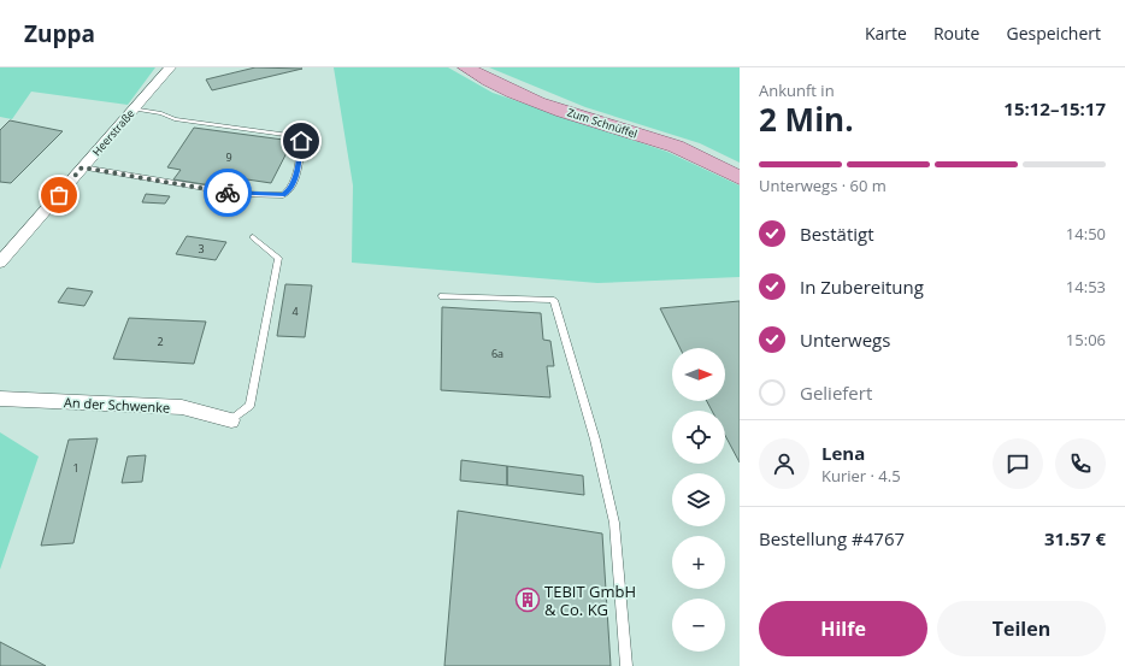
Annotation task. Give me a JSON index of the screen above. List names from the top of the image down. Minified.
{"streets":{"main road":["Zum Schnüffel"],"street":["Heerstraße","An der Schwenke"]},"places":{"building":["TEBIT GmbH & Co. KG"]},"house_numbers":["9","3","4","2","6a","1"],"north":"right","page":{"header":"Zuppa","nav":["Karte","Route","Gespeichert"],"heading":["2 Min.","Ankunft in","15:12–15:17"],"panel":["Lena","Kurier · 4.5","Bestellung #4767","31.57 €"],"bar":"Unterwegs · 60 m","list":[["Bestätigt","14:50"],["In Zubereitung","14:53"],["Unterwegs","15:06"],"Geliefert"],"map_buttons":["+","−"],"buttons":["Hilfe","Teilen"]}}
